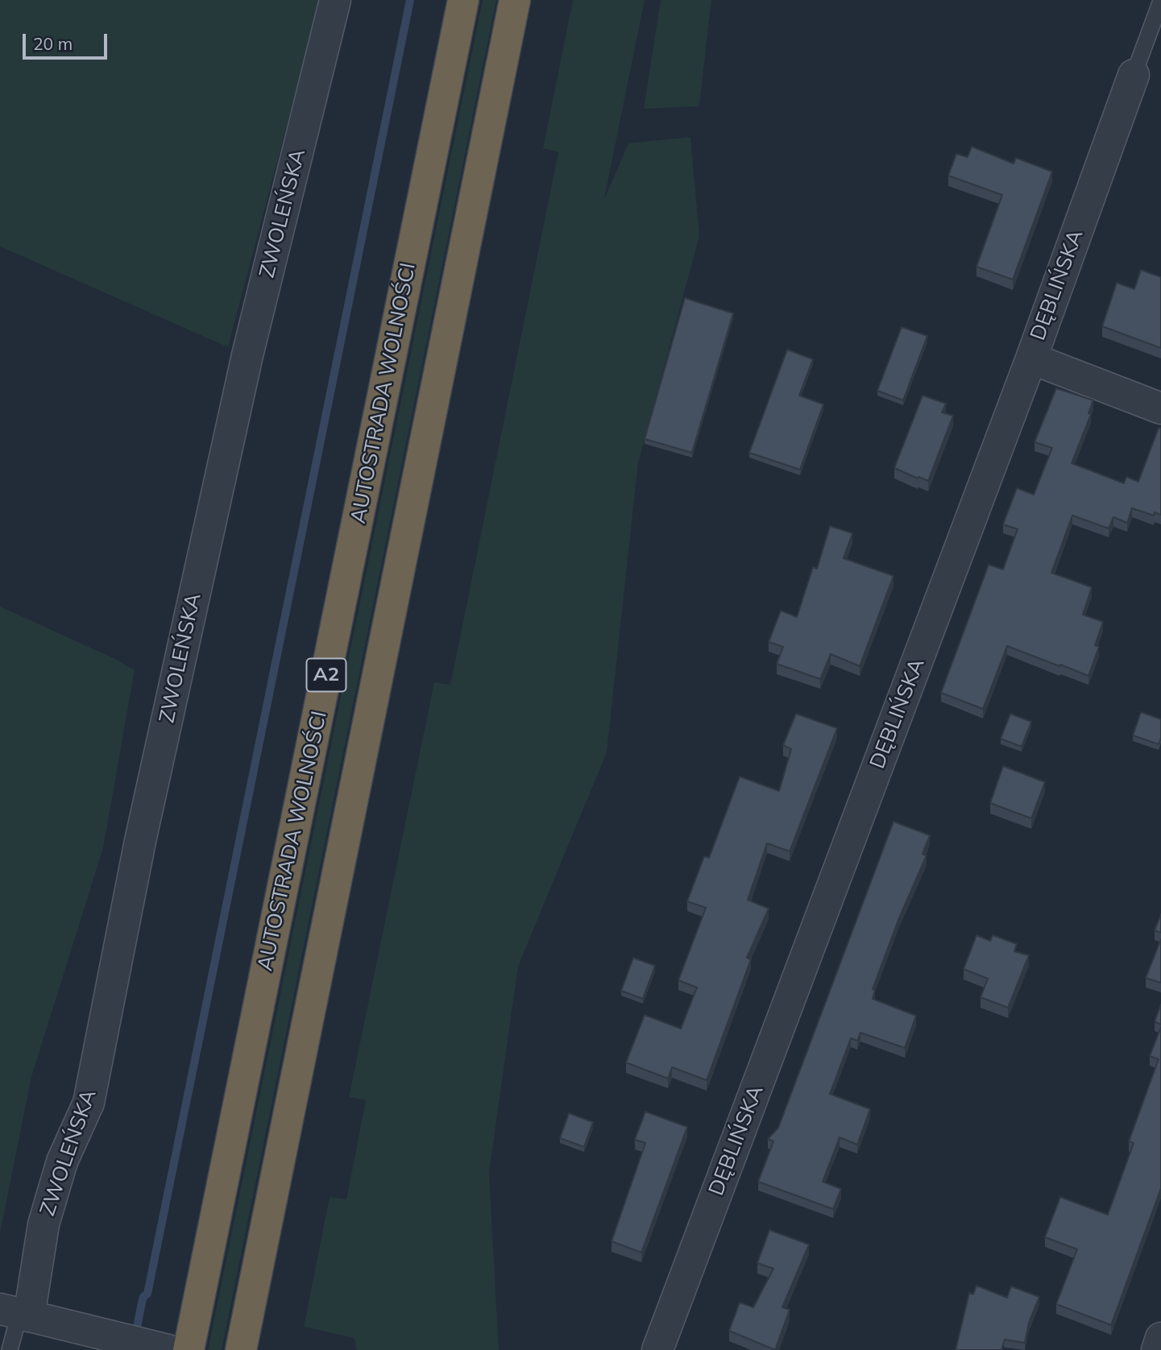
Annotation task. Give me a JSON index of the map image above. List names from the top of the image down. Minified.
{"streets":{"highway":["AUTOSTRADA WOLNOŚCI","A2"],"street":["ZWOLEŃSKA","DĘBLIŃSKA"]},"scale_bar":"20 m"}
